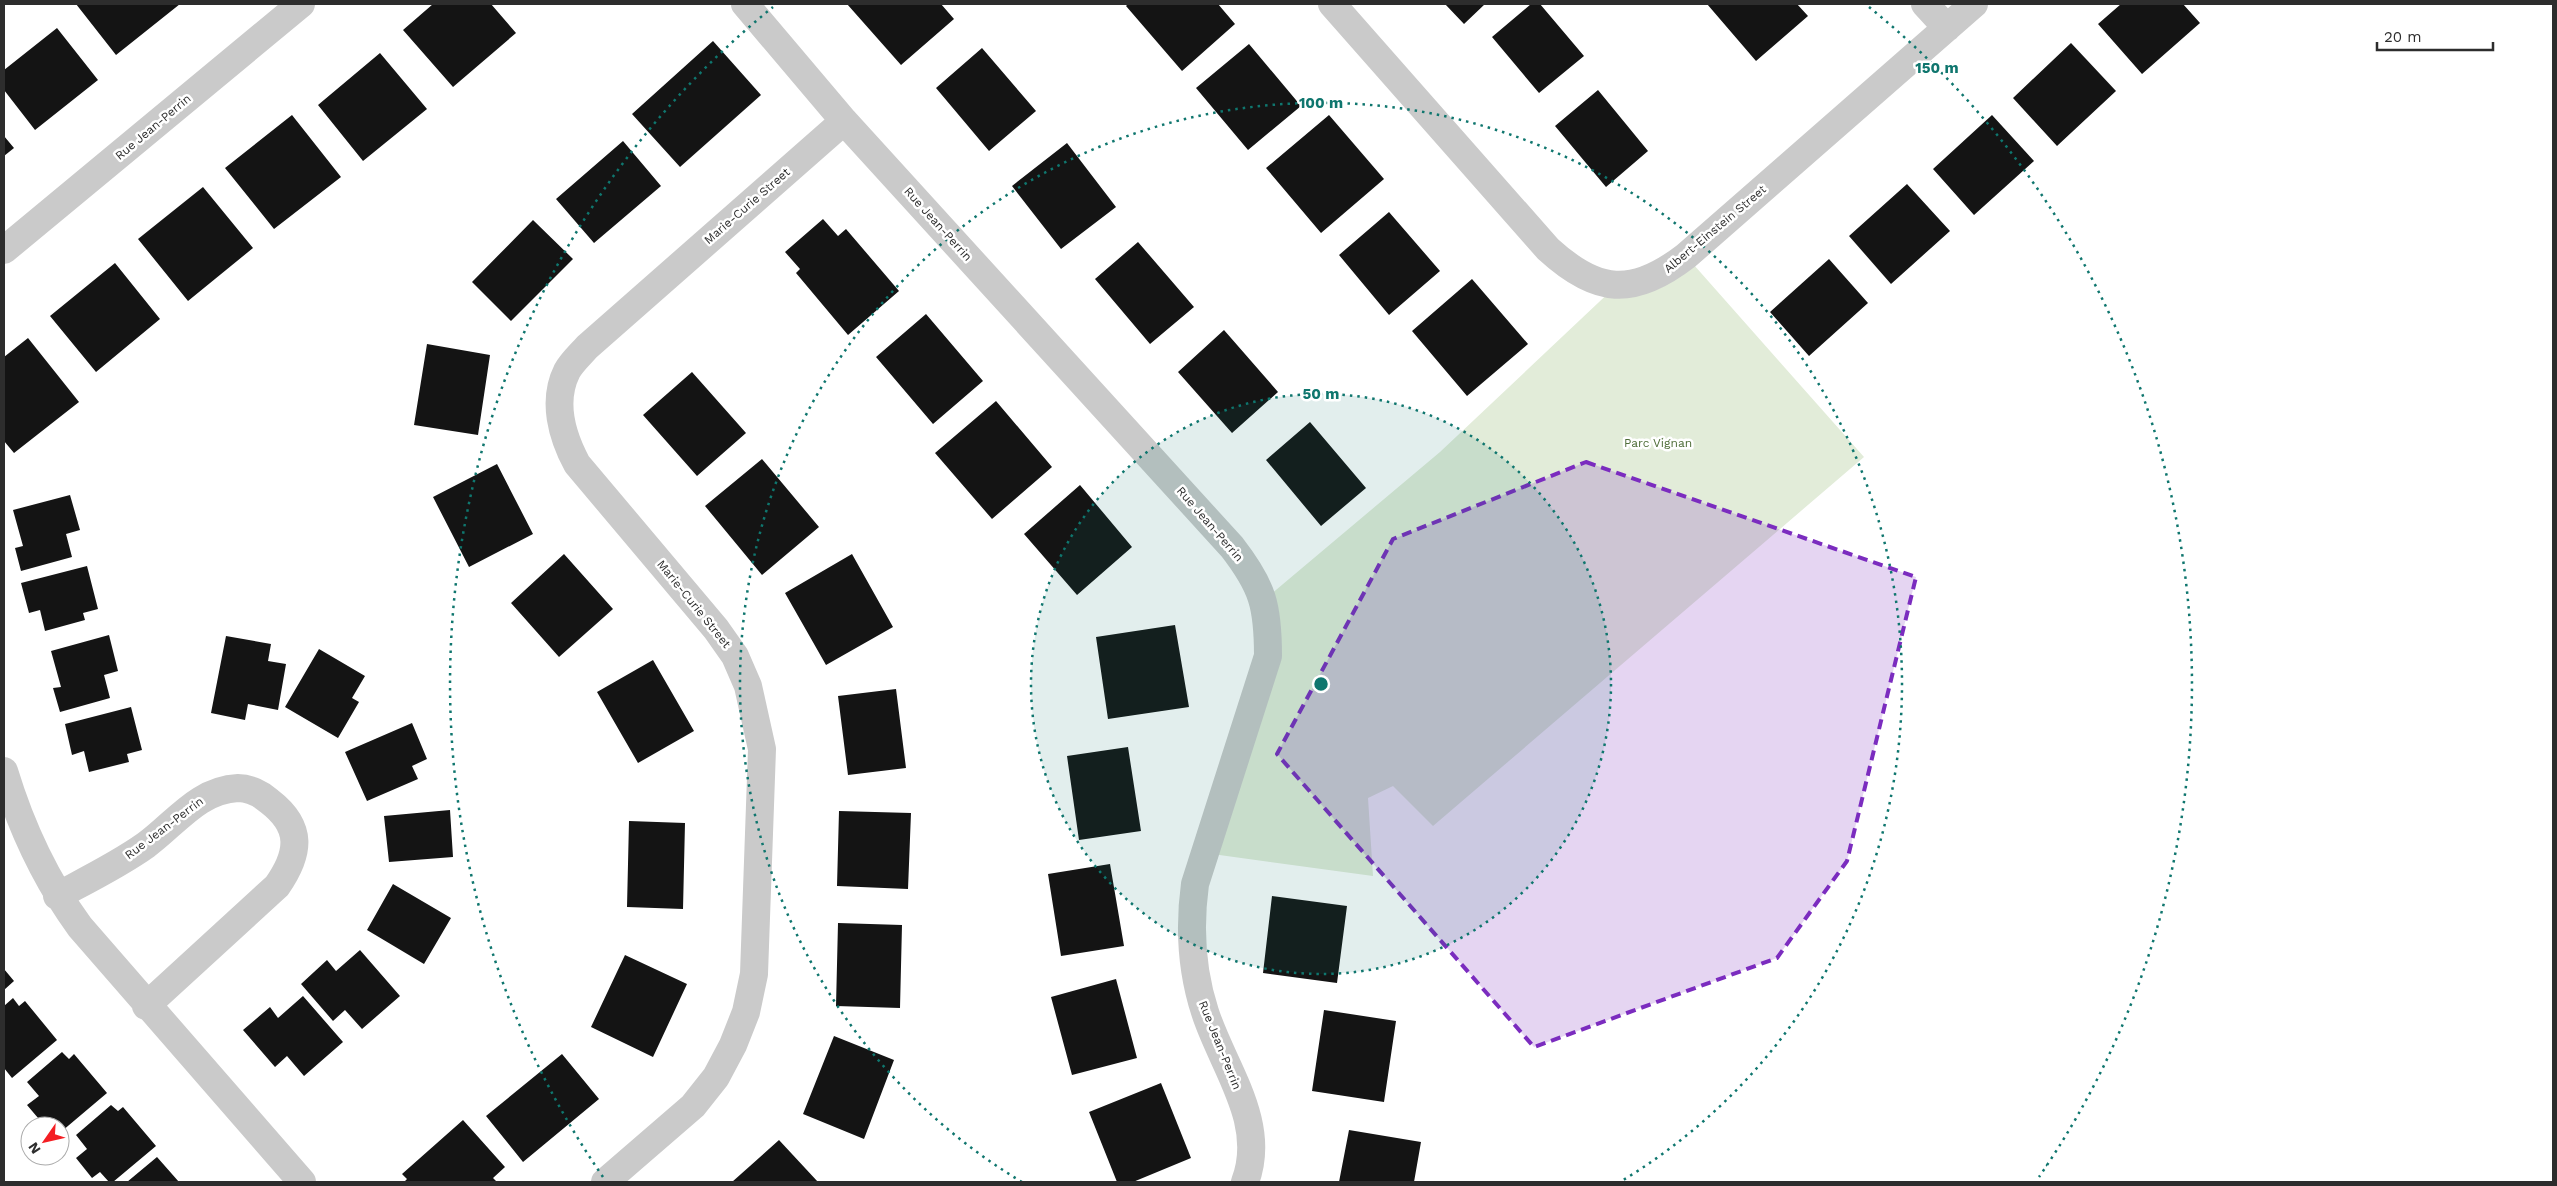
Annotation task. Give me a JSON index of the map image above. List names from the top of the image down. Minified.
{"streets":{"street":["Rue Jean-Perrin","Marie-Curie Street","Albert-Einstein Street"]},"crossings":[["Rue Jean-Perrin","Marie-Curie Street"]],"parks":["Parc Vignan"],"scale_bar":"20 m","north":"bottom left","rings":["150 m","100 m","50 m"]}
